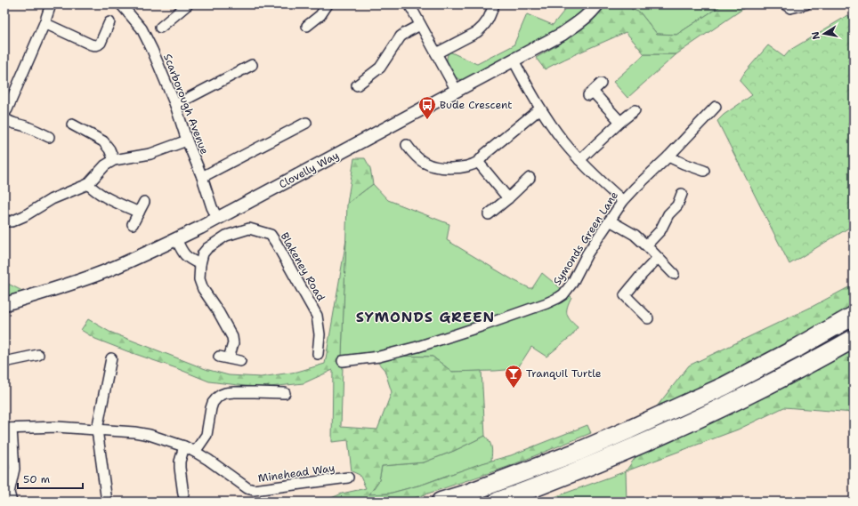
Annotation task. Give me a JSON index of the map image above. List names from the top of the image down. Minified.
{"streets":{"street":["Scarborough Avenue","Clovelly Way","Symonds Green Lane","Blakeney Road","Minehead Way"]},"crossings":[["Scarborough Avenue","Clovelly Way"]],"districts":["SYMONDS GREEN"],"places":{"bus stop":["Bude Crescent"],"bar":["Tranquil Turtle"]},"scale_bar":"50 m","north":"left"}
